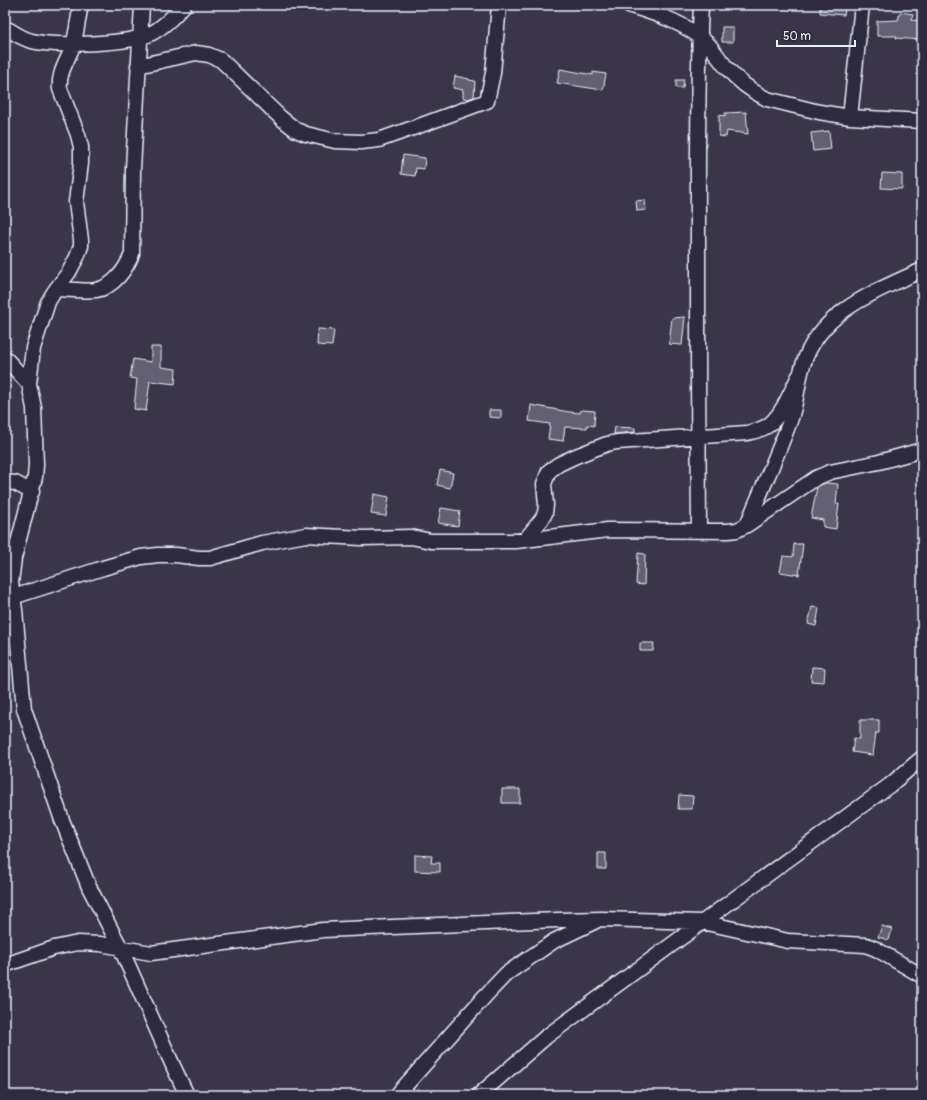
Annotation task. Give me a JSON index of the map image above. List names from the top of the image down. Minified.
{"scale_bar":"50 m"}
